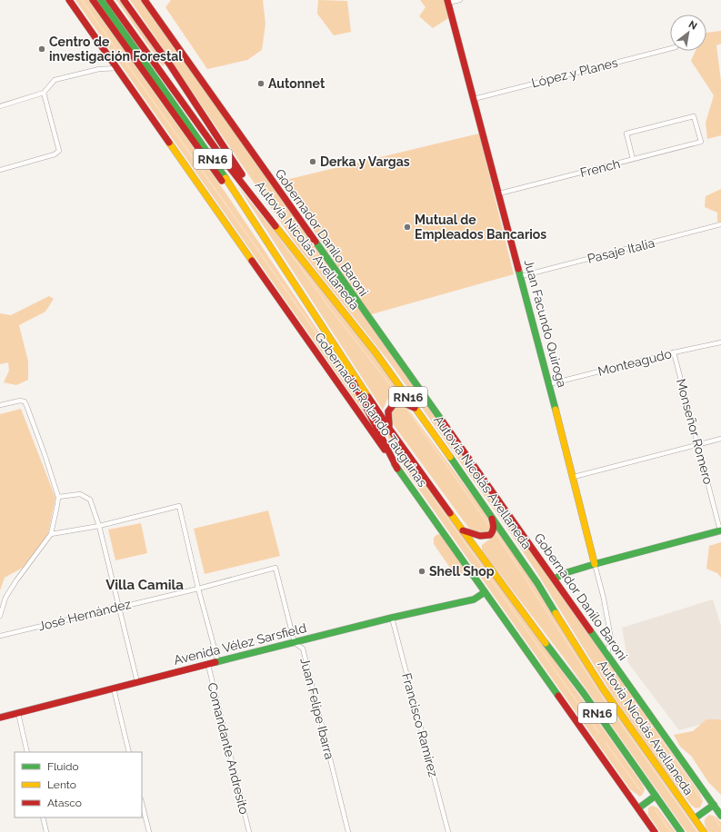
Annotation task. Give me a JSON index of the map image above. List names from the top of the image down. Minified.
{"streets":{"main road":["RN16","Gobernador Danilo Baroni","Autovía Nicolás Avellaneda","Juan Facundo Quiroga","Gobernador Rolando Tauguinas","Avenida Vélez Sarsfield"],"street":["López y Planes","French","Pasaje Italia","Monteagudo","Monseñor Romero","José Hernández","Juan Felipe Ibarra","Francisco Ramírez","Comandante Andresito"]},"crossings":[["López y Planes","Juan Facundo Quiroga"],["French","Juan Facundo Quiroga"],["Gobernador Danilo Baroni","Juan Facundo Quiroga"],["Pasaje Italia","Juan Facundo Quiroga"],["Juan Facundo Quiroga","Monteagudo"],["Monteagudo","Monseñor Romero"],["Gobernador Rolando Tauguinas","Avenida Vélez Sarsfield"],["José Hernández","Juan Felipe Ibarra"],["José Hernández","Comandante Andresito"],["Avenida Vélez Sarsfield","Juan Felipe Ibarra"],["Avenida Vélez Sarsfield","Francisco Ramírez"],["Avenida Vélez Sarsfield","Comandante Andresito"]],"districts":["Villa Camila"],"places":["Centro de investigación Forestal","Autonnet","Derka y Vargas","Mutual de Empleados Bancarios","Shell Shop"],"legend":["Fluido","Lento","Atasco"],"north":"top right"}
